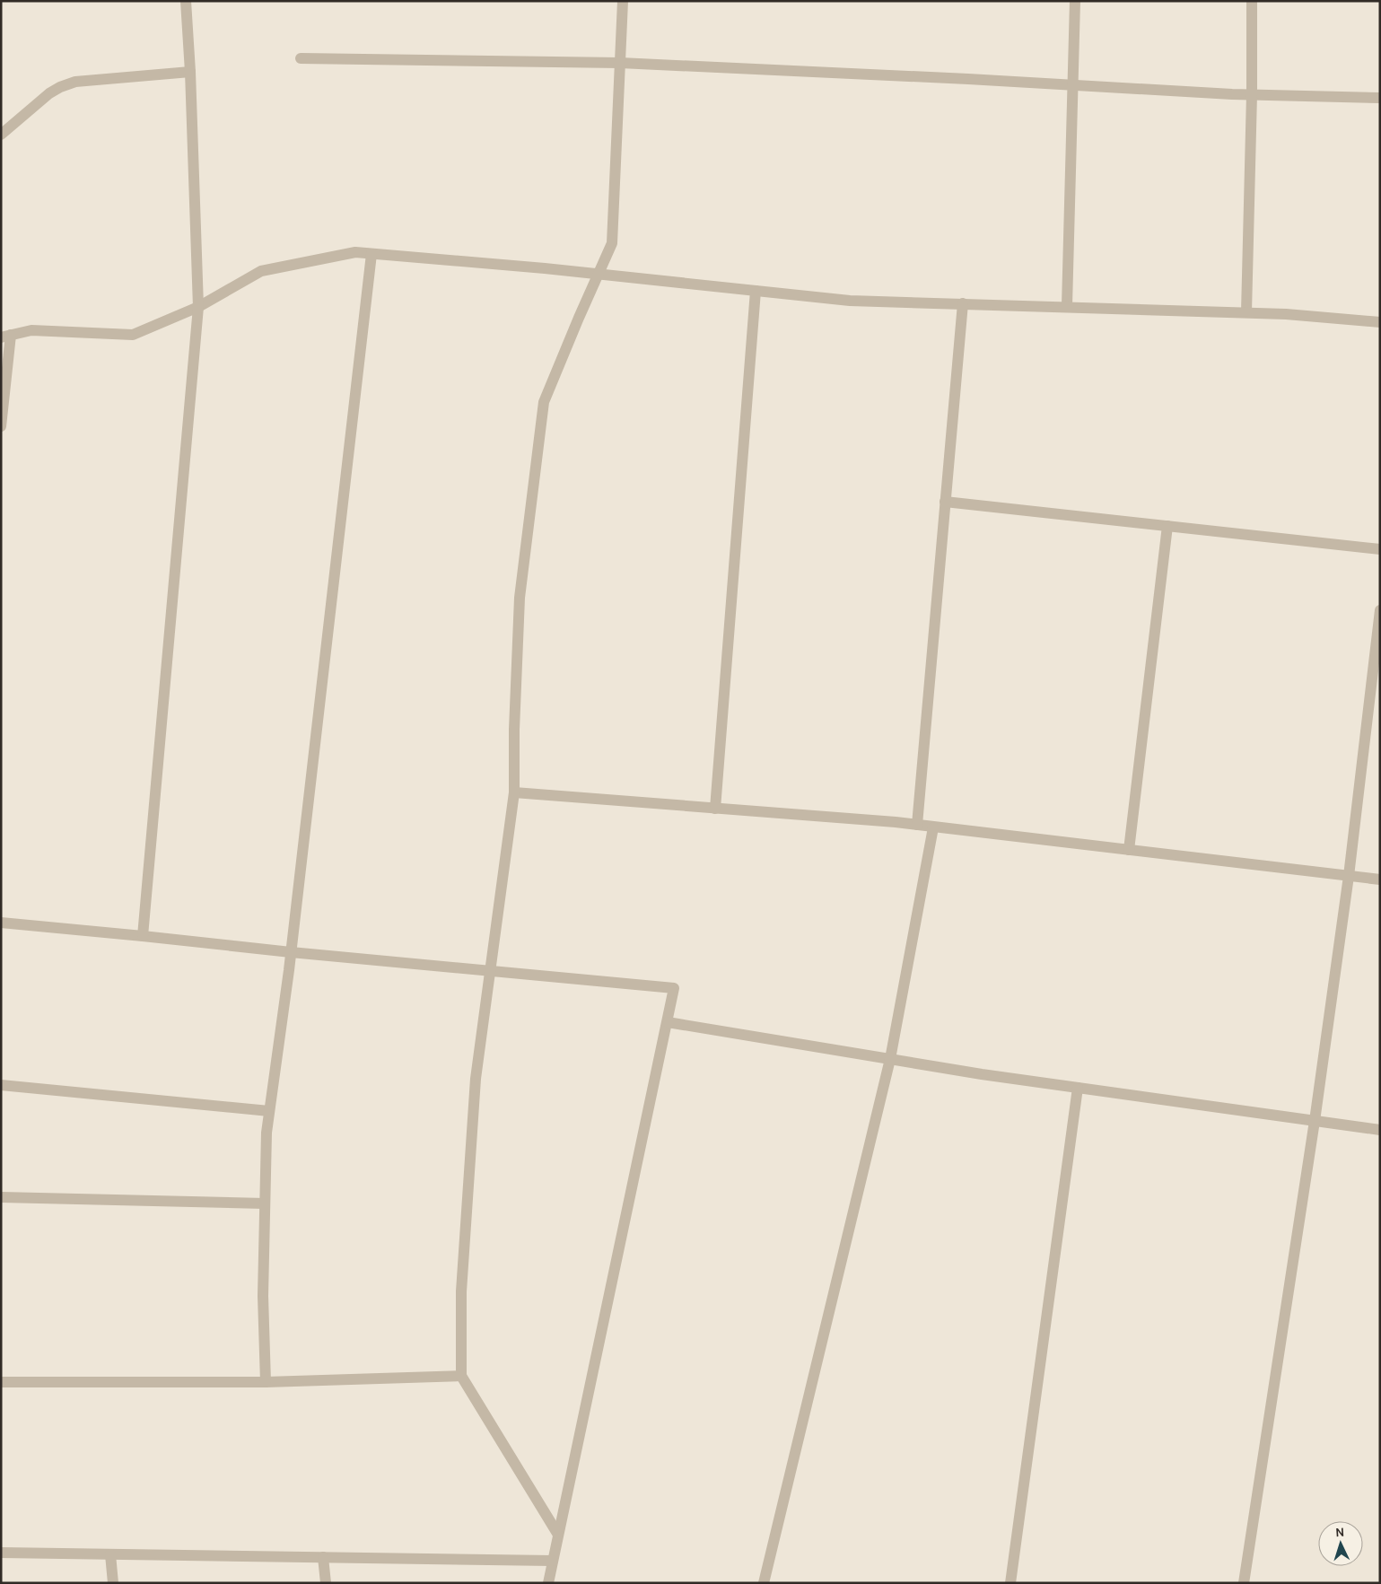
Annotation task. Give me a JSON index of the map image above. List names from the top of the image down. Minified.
{"north":"top"}
